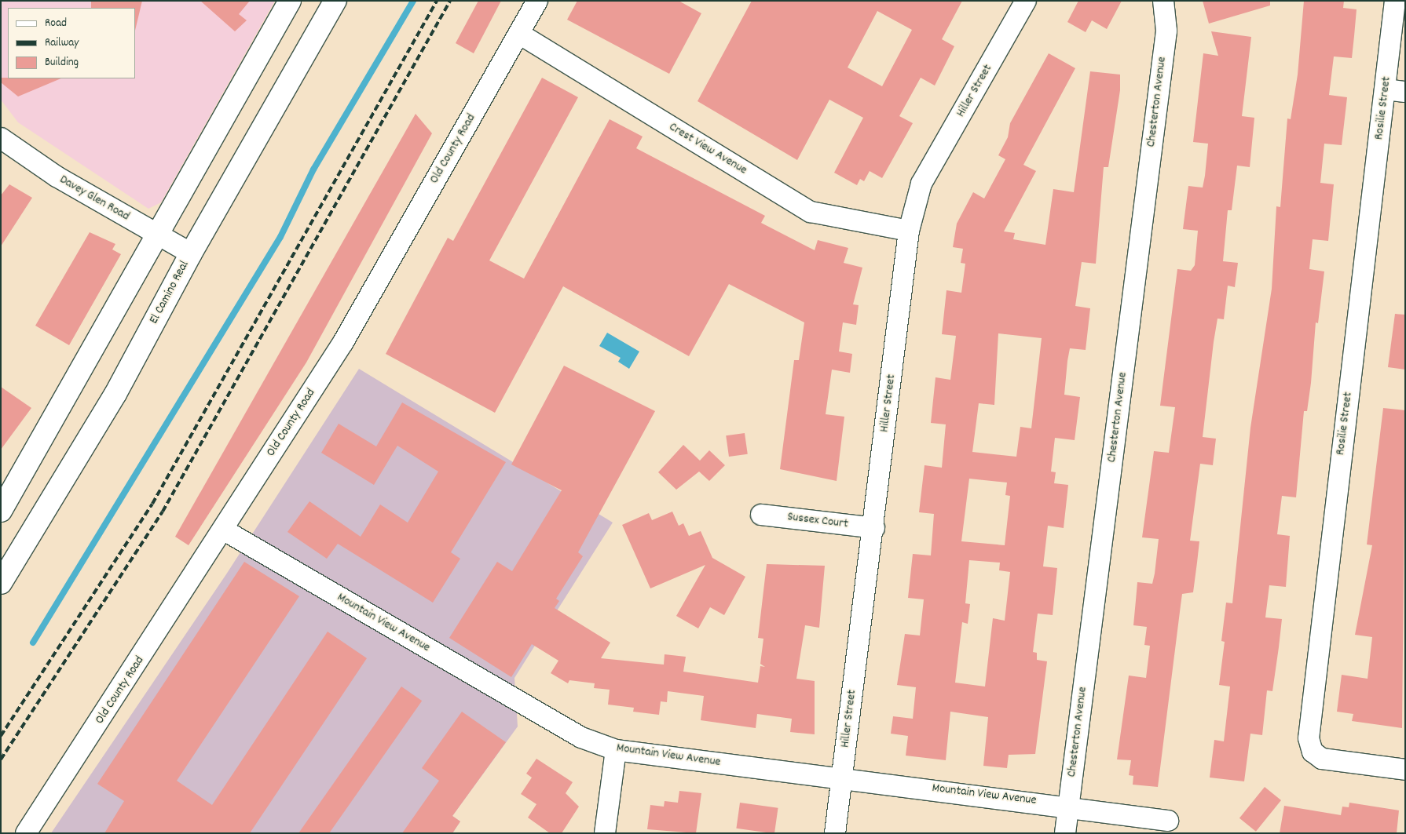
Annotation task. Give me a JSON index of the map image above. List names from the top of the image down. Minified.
{"streets":{"main road":["El Camino Real"],"street":["Hiller Street","Chesterton Avenue","Rosilie Street","Old County Road","Crest View Avenue","Davey Glen Road","Sussex Court","Mountain View Avenue"]},"crossings":[["Hiller Street","Crest View Avenue"],["Hiller Street","Sussex Court"],["Hiller Street","Mountain View Avenue"],["Chesterton Avenue","Mountain View Avenue"],["Old County Road","Crest View Avenue"],["Old County Road","Mountain View Avenue"],["Davey Glen Road","El Camino Real"]],"legend":["Road","Railway","Building"]}
